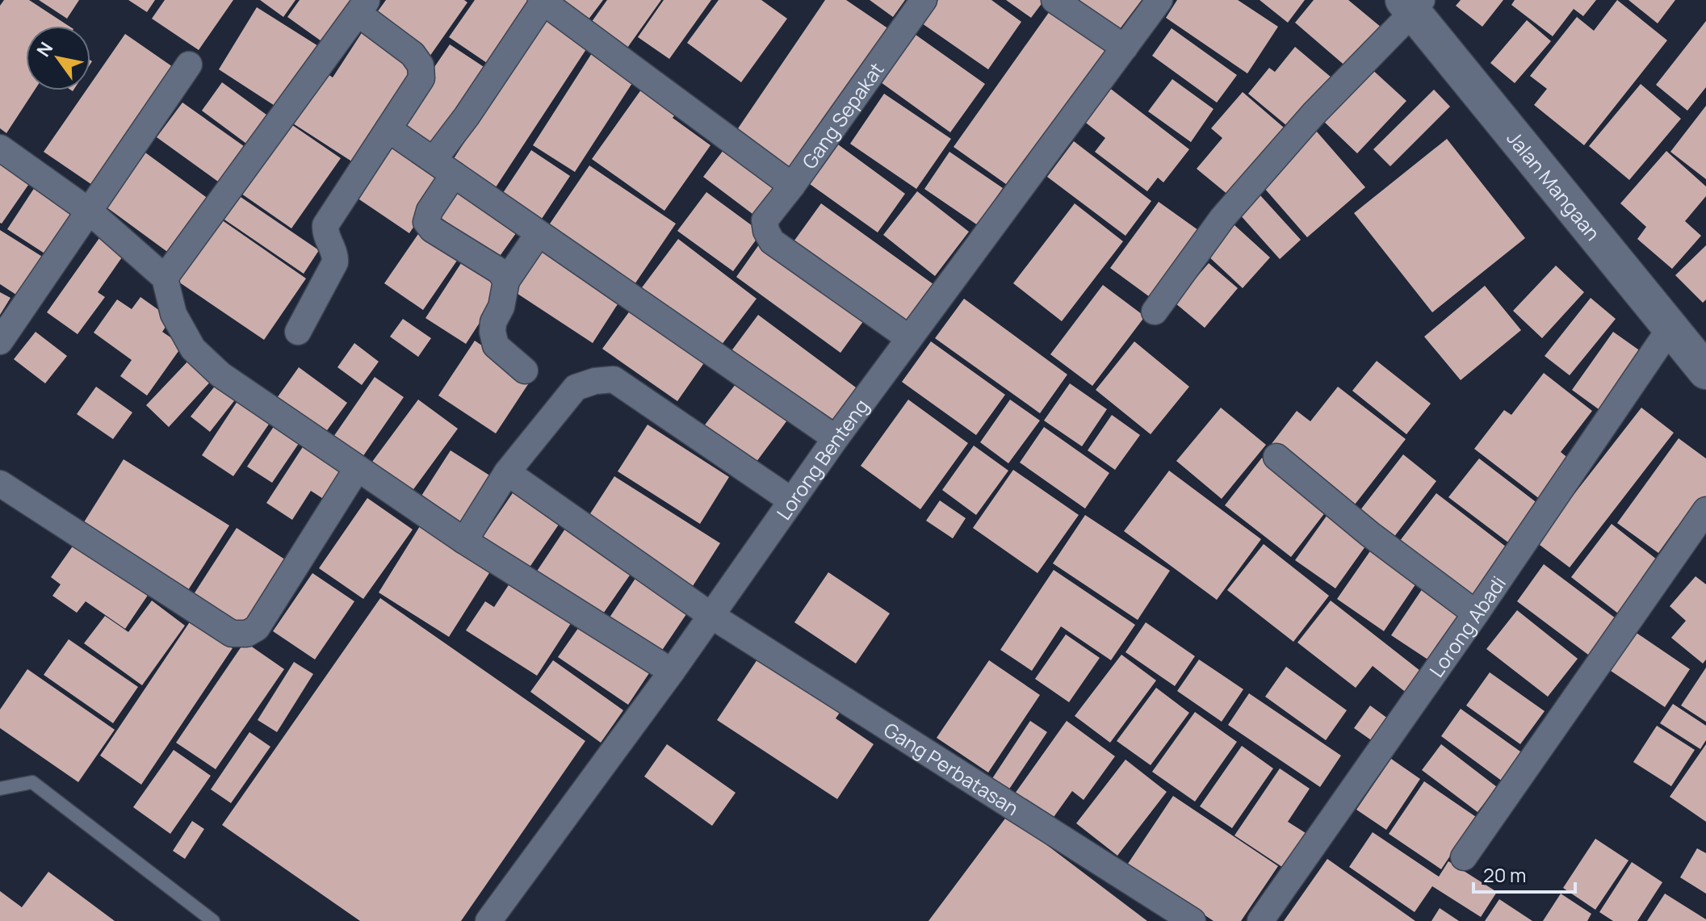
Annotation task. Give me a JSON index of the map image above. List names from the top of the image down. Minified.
{"streets":{"street":["Gang Sepakat","Jalan Mangaan","Lorong Benteng","Lorong Abadi","Gang Perbatasan"]},"crossings":[["Gang Sepakat","Lorong Benteng"],["Jalan Mangaan","Lorong Abadi"],["Lorong Benteng","Gang Perbatasan"]],"scale_bar":"20 m","north":"top left"}
